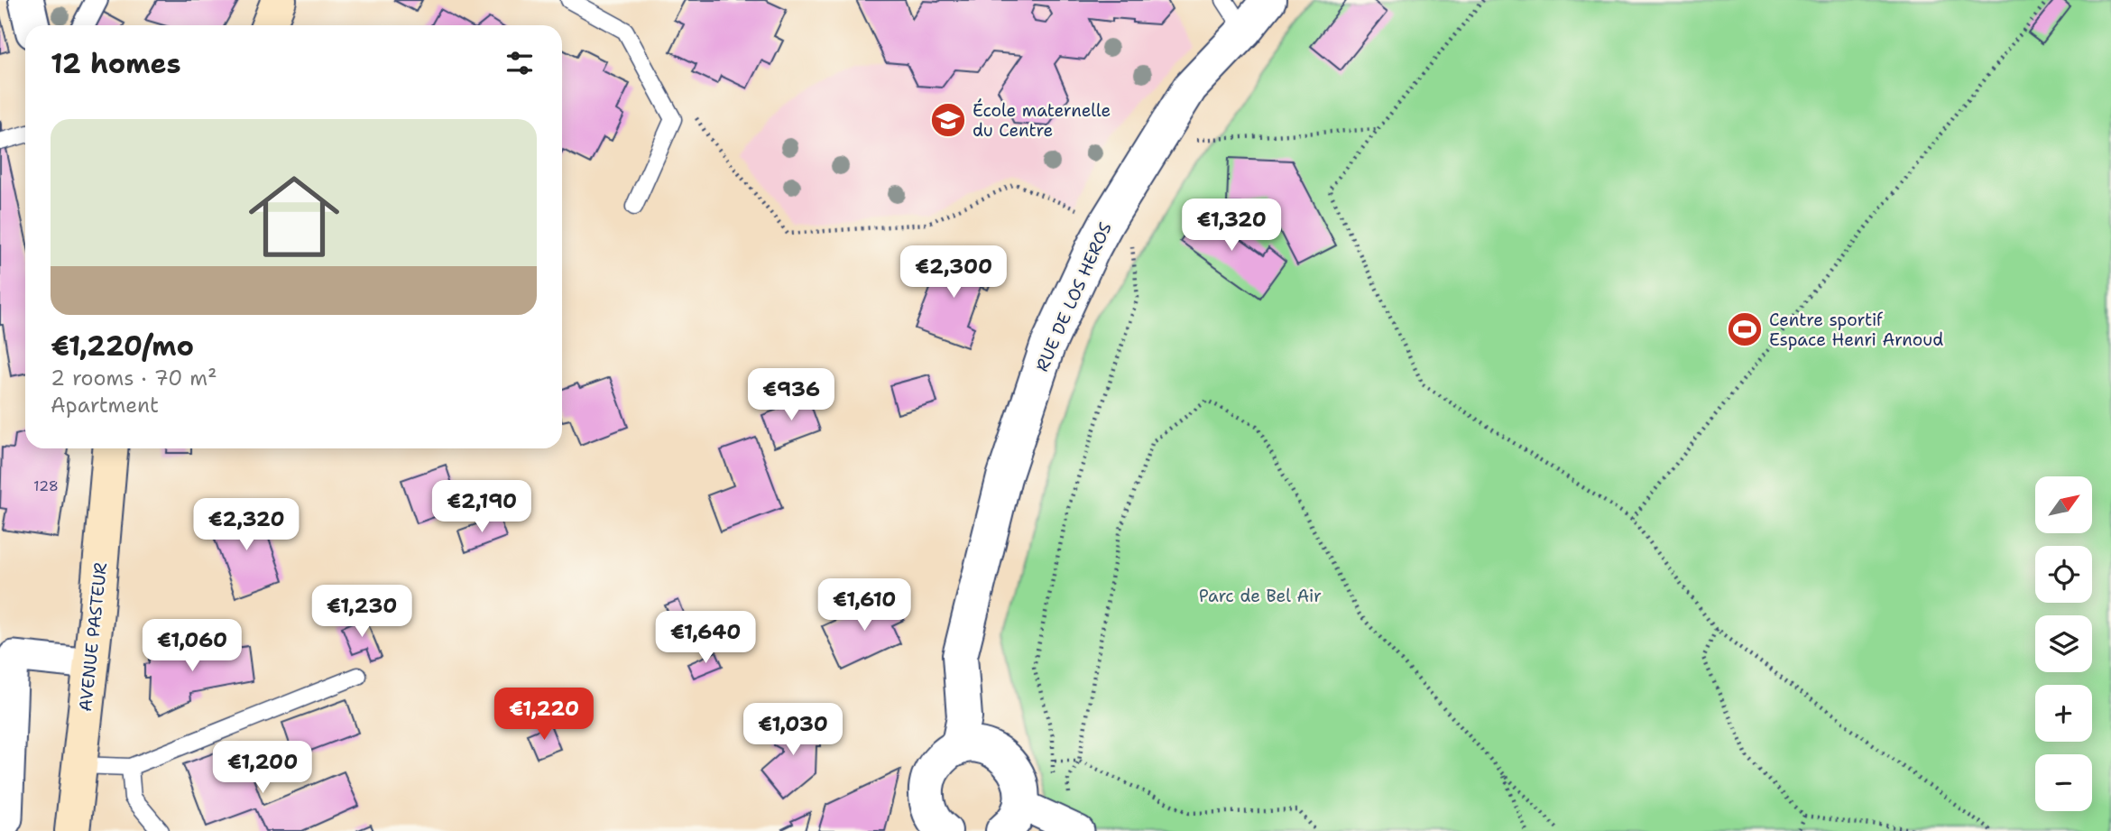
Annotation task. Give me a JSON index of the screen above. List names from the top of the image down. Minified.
{"streets":{"main road":["AVENUE PASTEUR"],"street":["RUE DE LOS HEROS"]},"parks":["Parc de Bel Air"],"places":{"school or university":["École maternelle du Centre"],"sports":["Centre sportif Espace Henri Arnoud"]},"house_numbers":["128"],"north":"top right","page":{"heading":"12 homes","list":[{"name":"€1,220/mo","note":"2 rooms · 70 m² · Apartment"}],"price":["€1,320","€2,300","€936","€2,190","€2,320","€1,610","€1,230","€1,640","€1,060","€1,220","€1,030","€1,200"],"map_buttons":["+","−"]}}
